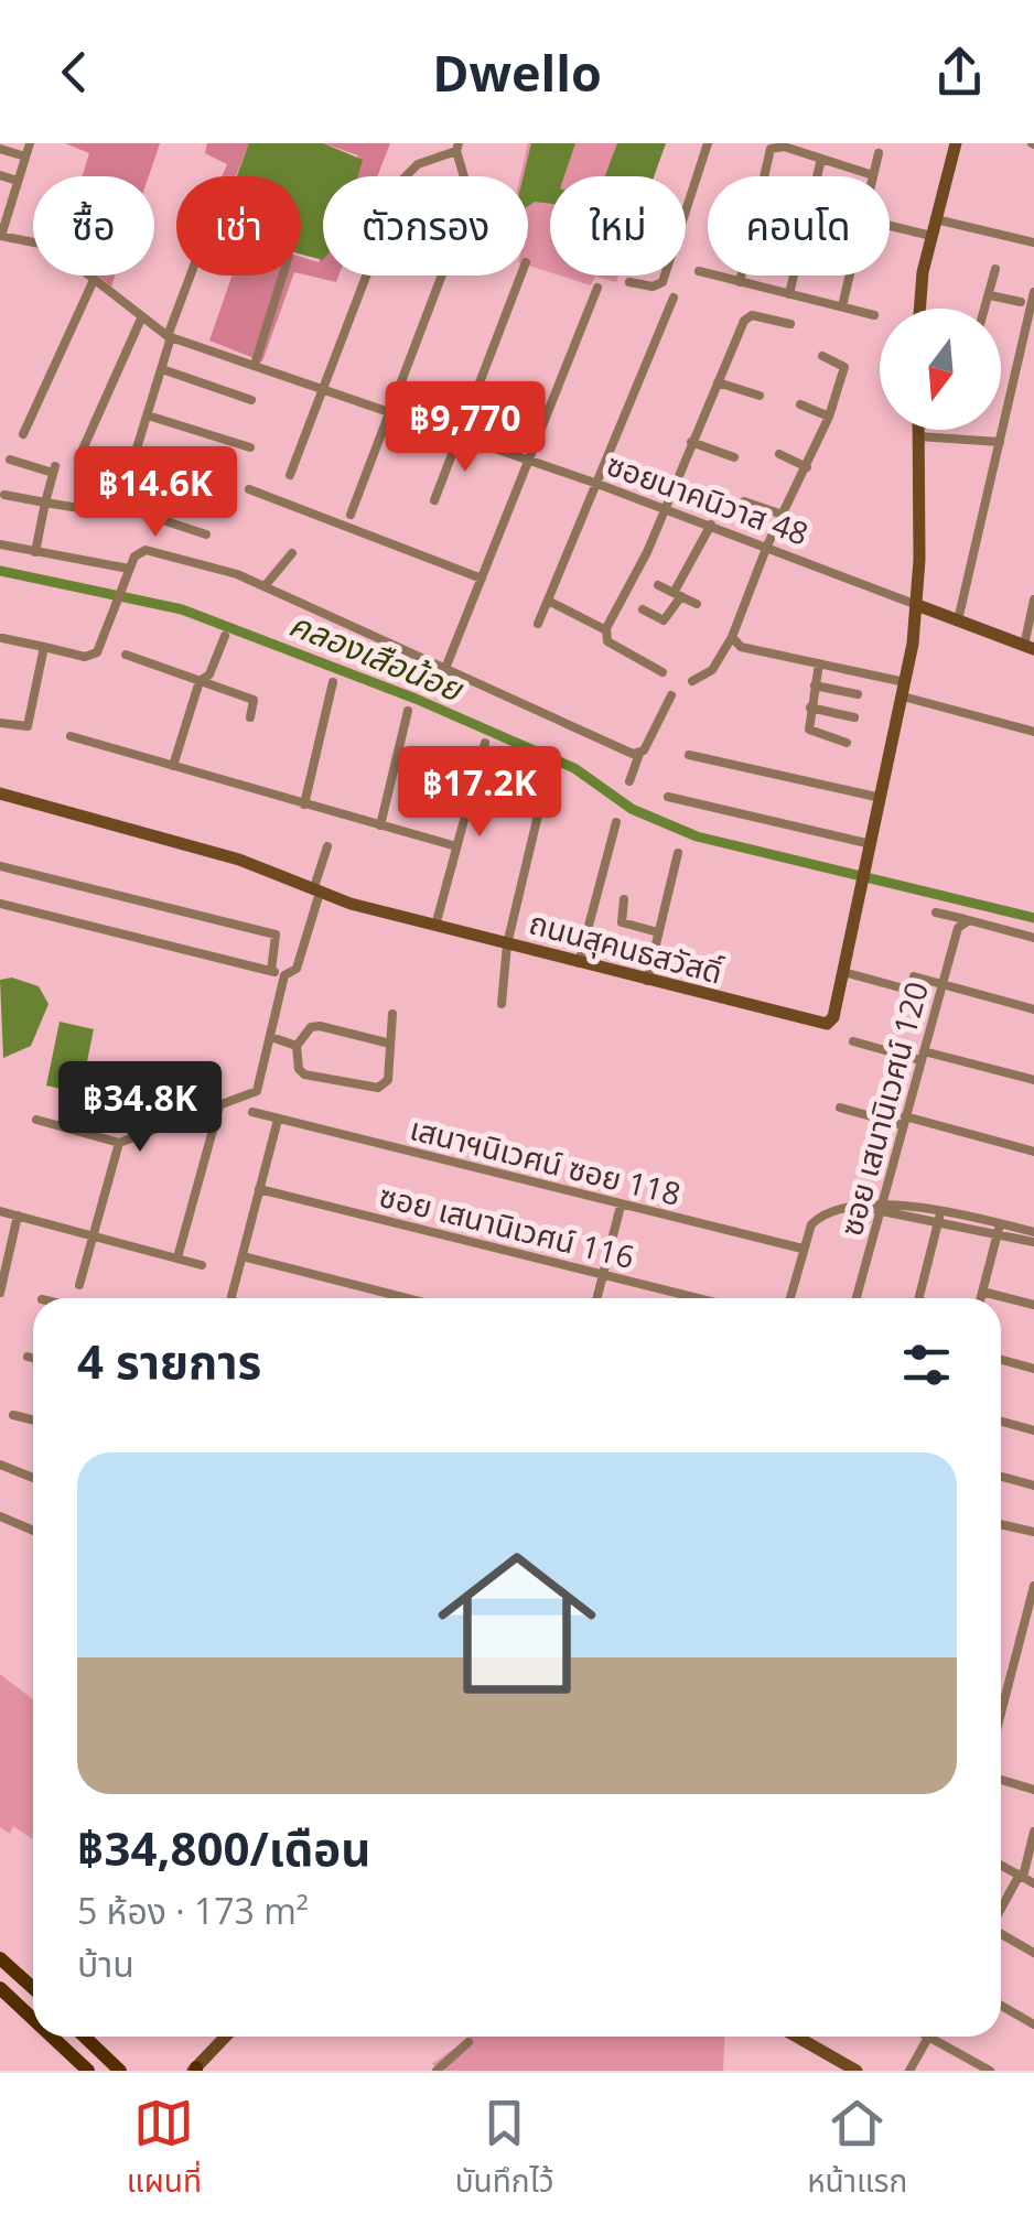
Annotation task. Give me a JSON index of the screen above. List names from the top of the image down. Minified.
{"streets":{"main road":["ถนนสุคนธสวัสดิ์"],"street":["ซอยนาคนิวาส 48","ซอย เสนานิเวศน์ 120","เสนาฯนิเวศน์ ซอย 118","ซอย เสนานิเวศน์ 116"]},"crossings":[["ซอยนาคนิวาส 48","ถนนสุคนธสวัสดิ์"]],"water":["คลองเสือน้อย"],"north":"bottom","page":{"header":"Dwello","chip":["ซื้อ","เช่า","ตัวกรอง","ใหม่","คอนโด"],"price":["฿9,770","฿14.6K","฿17.2K","฿34.8K"],"heading":"4 รายการ","list":[{"name":"฿34,800/เดือน","note":"5 ห้อง · 173 m² · บ้าน"}],"tabs":["แผนที่","บันทึกไว้","หน้าแรก"]}}
